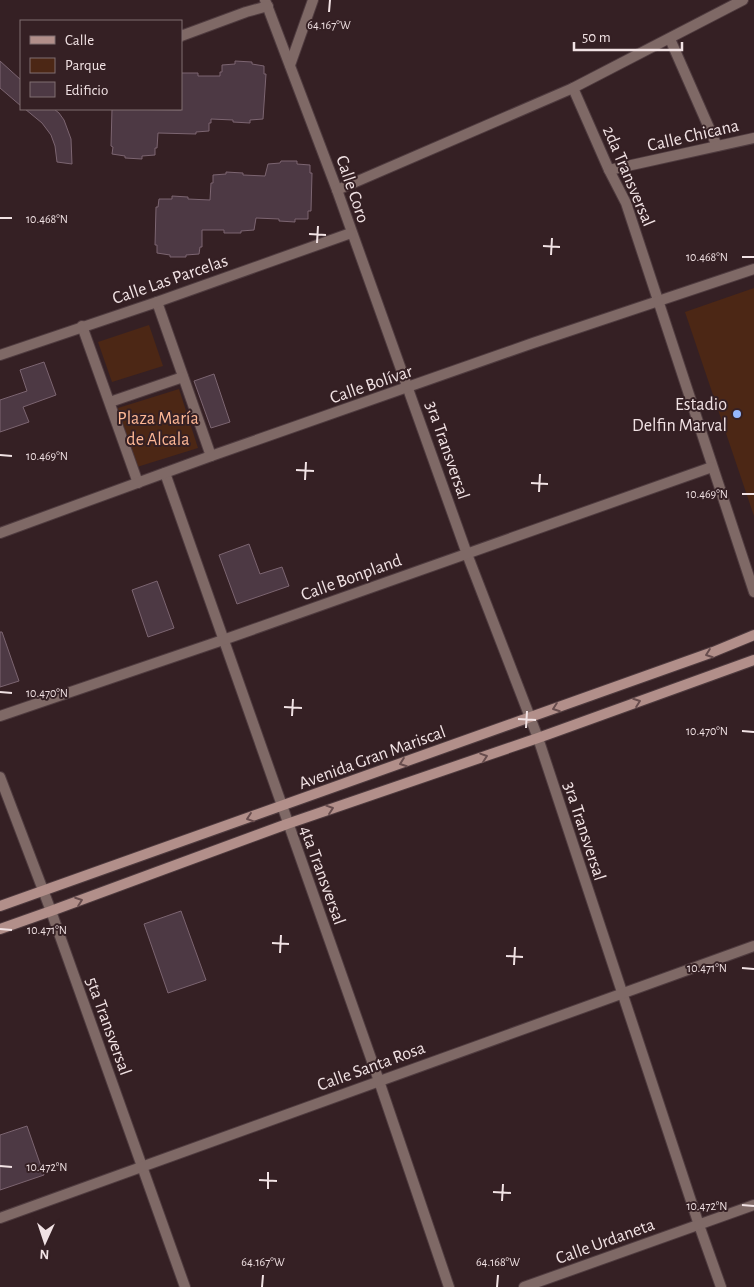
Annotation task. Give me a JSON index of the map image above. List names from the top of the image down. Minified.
{"streets":{"street":["Calle Chicana","2da Transversal","Calle Coro","Calle Las Parcelas","Calle Bolívar","3ra Transversal","Calle Bonpland","Avenida Gran Mariscal","4ta Transversal","5ta Transversal","Calle Santa Rosa","Calle Urdaneta"]},"crossings":[["Calle Chicana","2da Transversal"],["2da Transversal","Calle Bolívar"],["2da Transversal","Calle Bonpland"],["Calle Coro","Calle Las Parcelas"],["Calle Coro","Calle Bolívar"],["Calle Coro","3ra Transversal"],["Calle Bolívar","3ra Transversal"],["Calle Bolívar","4ta Transversal"],["3ra Transversal","Calle Bonpland"],["3ra Transversal","Avenida Gran Mariscal"],["3ra Transversal","Calle Santa Rosa"],["3ra Transversal","Calle Urdaneta"],["Calle Bonpland","4ta Transversal"],["Avenida Gran Mariscal","4ta Transversal"],["Avenida Gran Mariscal","5ta Transversal"],["4ta Transversal","Calle Santa Rosa"],["5ta Transversal","Calle Santa Rosa"]],"parks":["Plaza María de Alcala"],"places":["Estadio Delfin Marval"],"legend":["Calle","Parque","Edificio"],"scale_bar":"50 m","north":"bottom","coordinates":["64.167°W","10.468°N","10.469°N","10.470°N","10.471°N","10.472°N","64.168°W"]}
